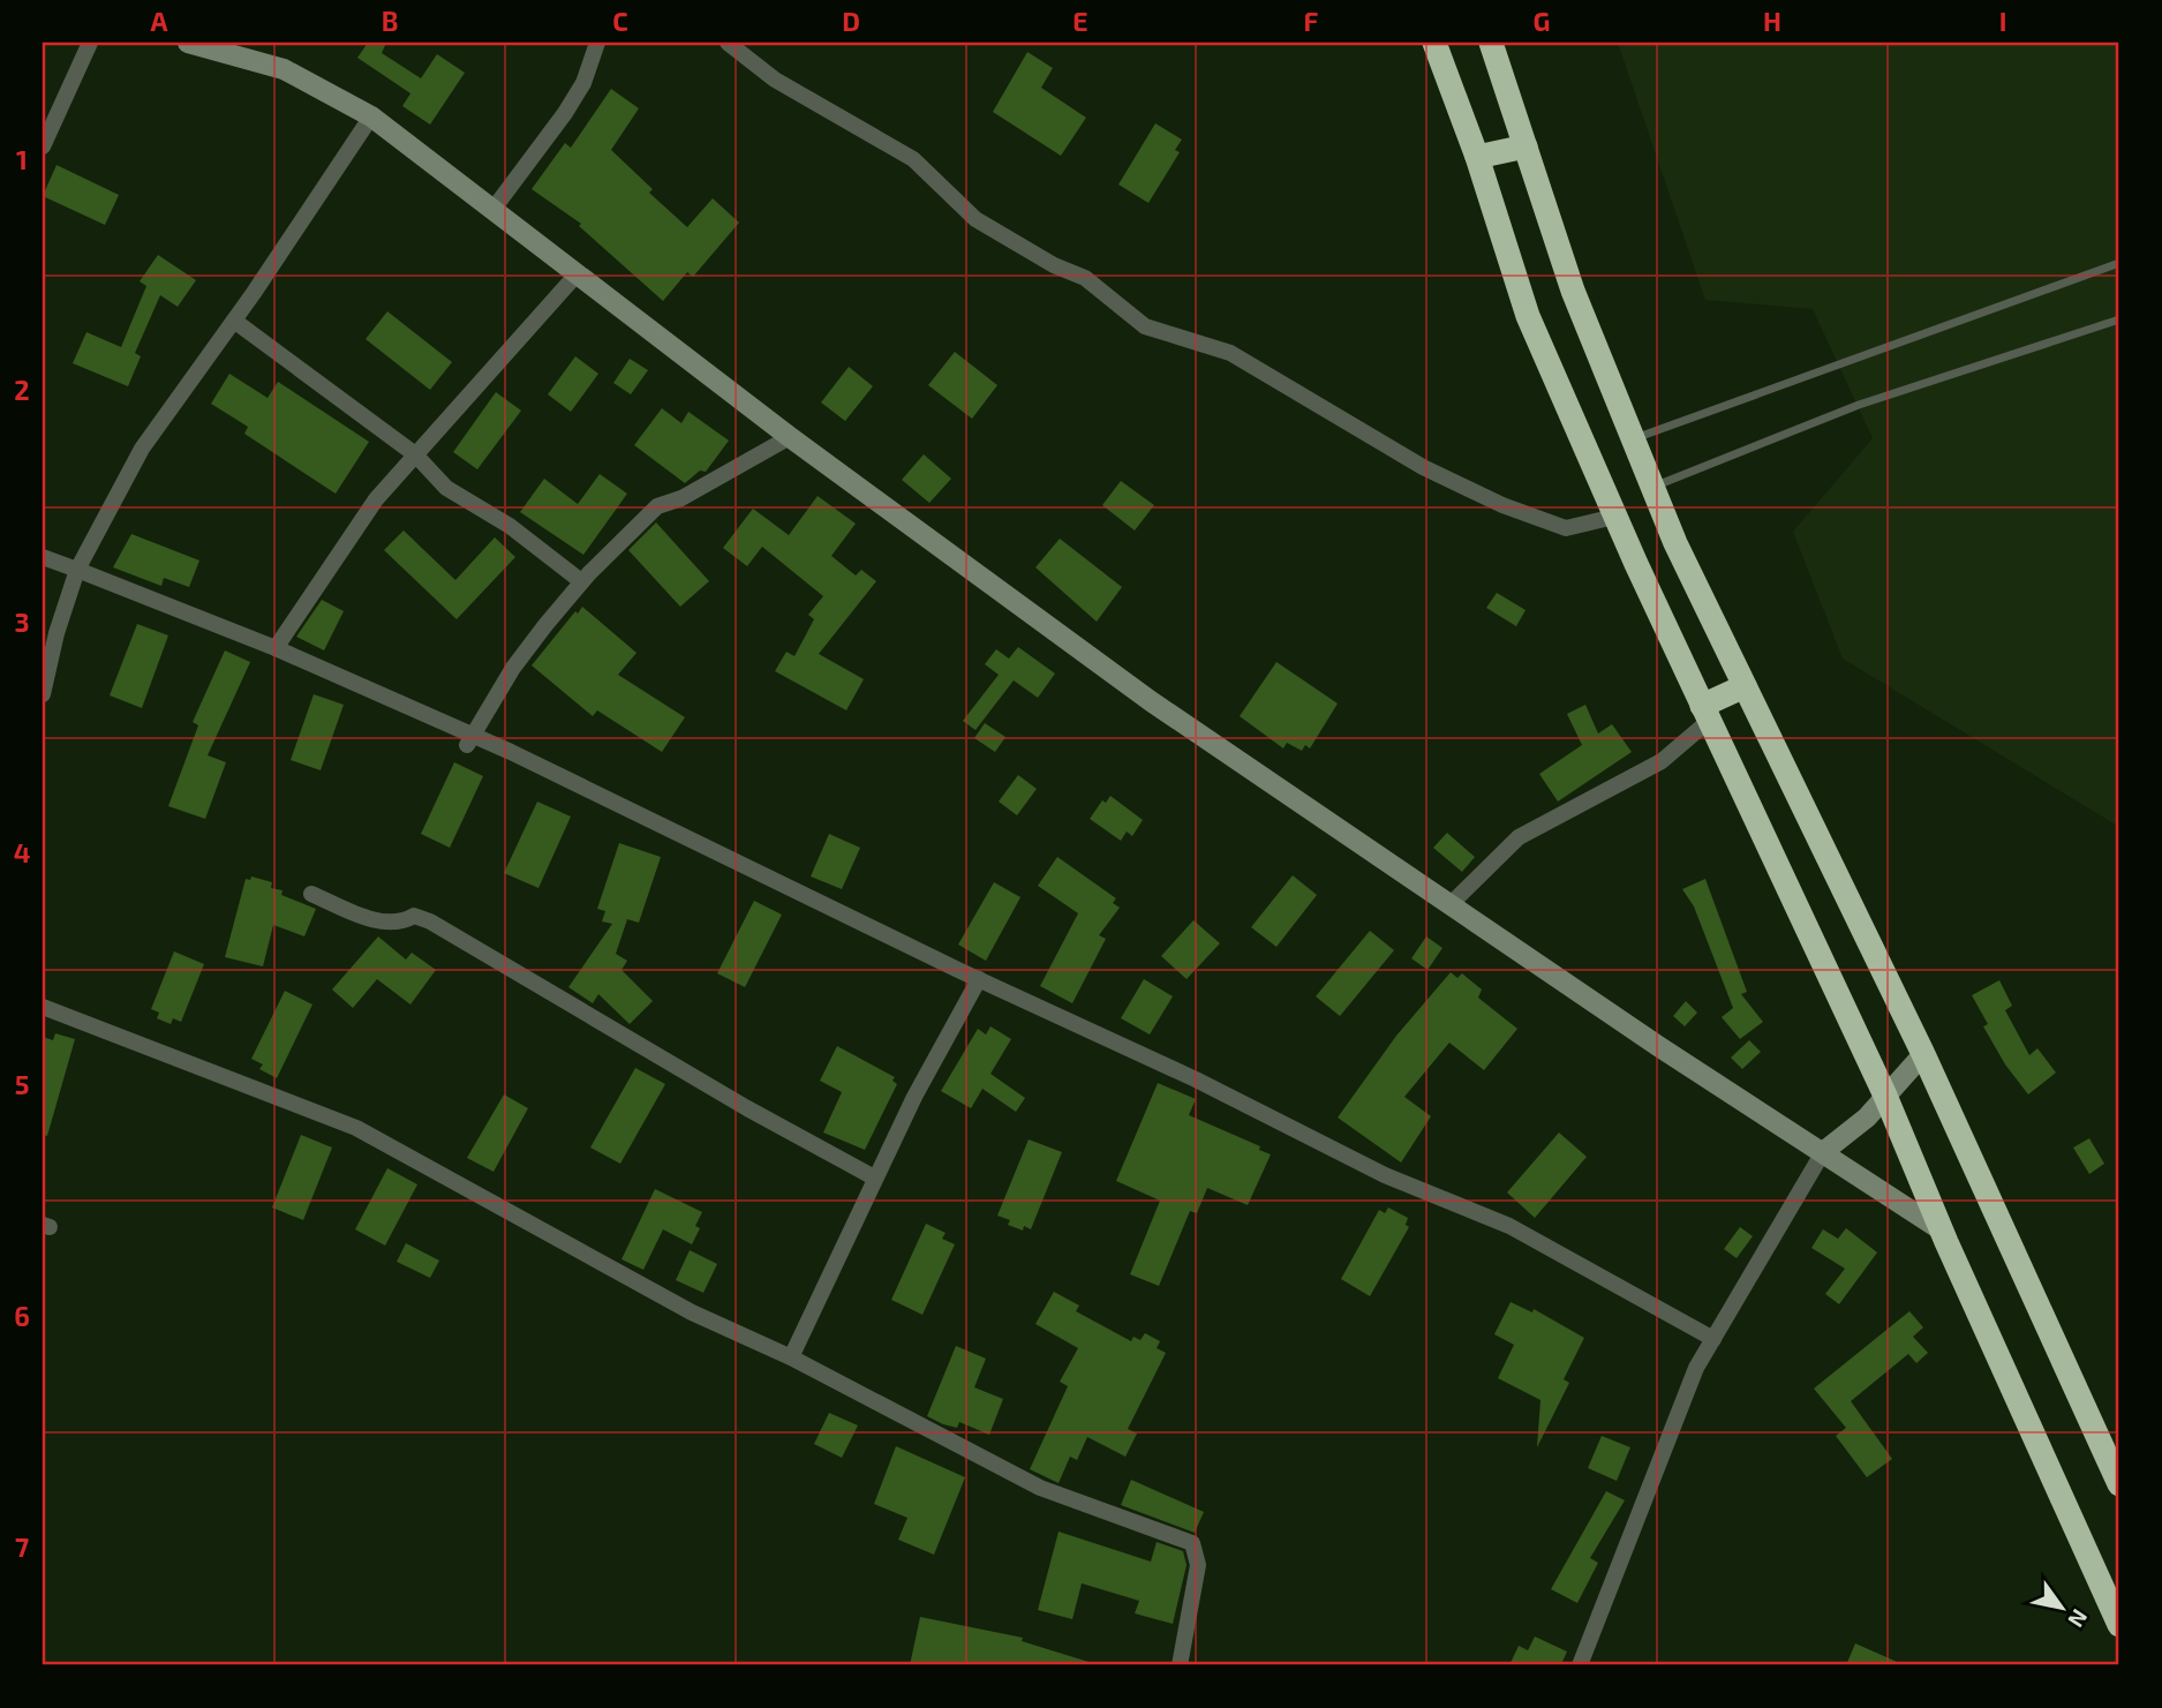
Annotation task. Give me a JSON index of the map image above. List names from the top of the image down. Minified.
{"north":"bottom right","grid":{"columns":["A","B","C","D","E","F","G","H","I"],"rows":["1","2","3","4","5","6","7"]}}
